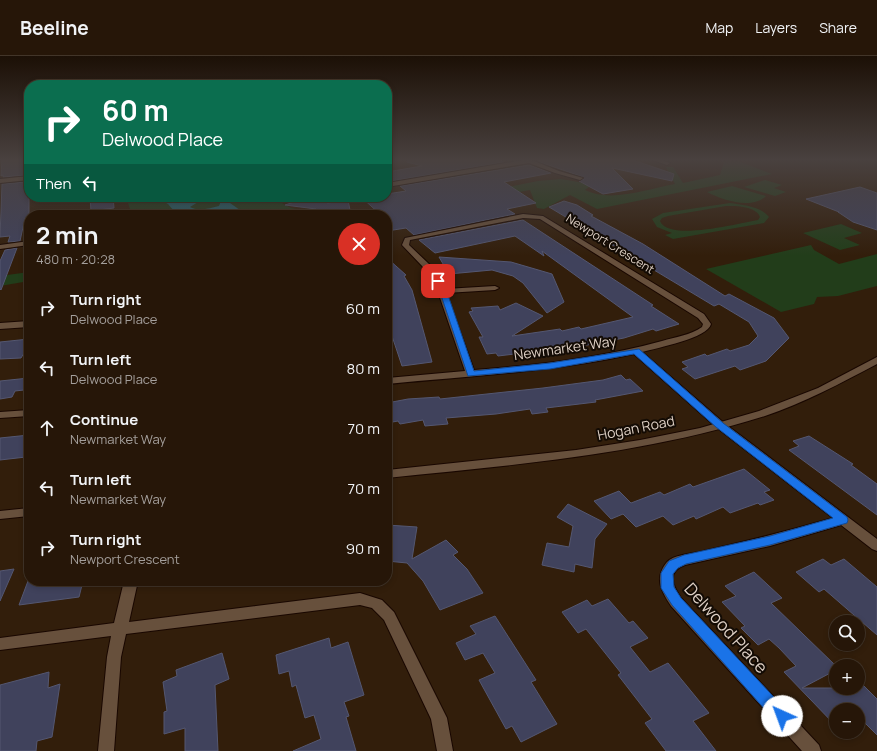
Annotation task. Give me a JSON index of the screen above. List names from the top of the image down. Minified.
{"streets":{"street":["Newport Crescent","Newmarket Way","Hogan Road","Delwood Place"]},"crossings":[["Newport Crescent","Newmarket Way"],["Newmarket Way","Hogan Road"]],"page":{"header":"Beeline","nav":["Map","Layers","Share"],"turn":["60 m","Delwood Place"],"then":"Then","heading":["2 min","480 m · 20:28"],"list":[{"name":"Turn right","note":"Delwood Place","value":"60 m"},{"name":"Turn left","note":"Delwood Place","value":"80 m"},{"name":"Continue","note":"Newmarket Way","value":"70 m"},{"name":"Turn left","note":"Newmarket Way","value":"70 m"},{"name":"Turn right","note":"Newport Crescent","value":"90 m"}],"map_buttons":["+","−"]}}
